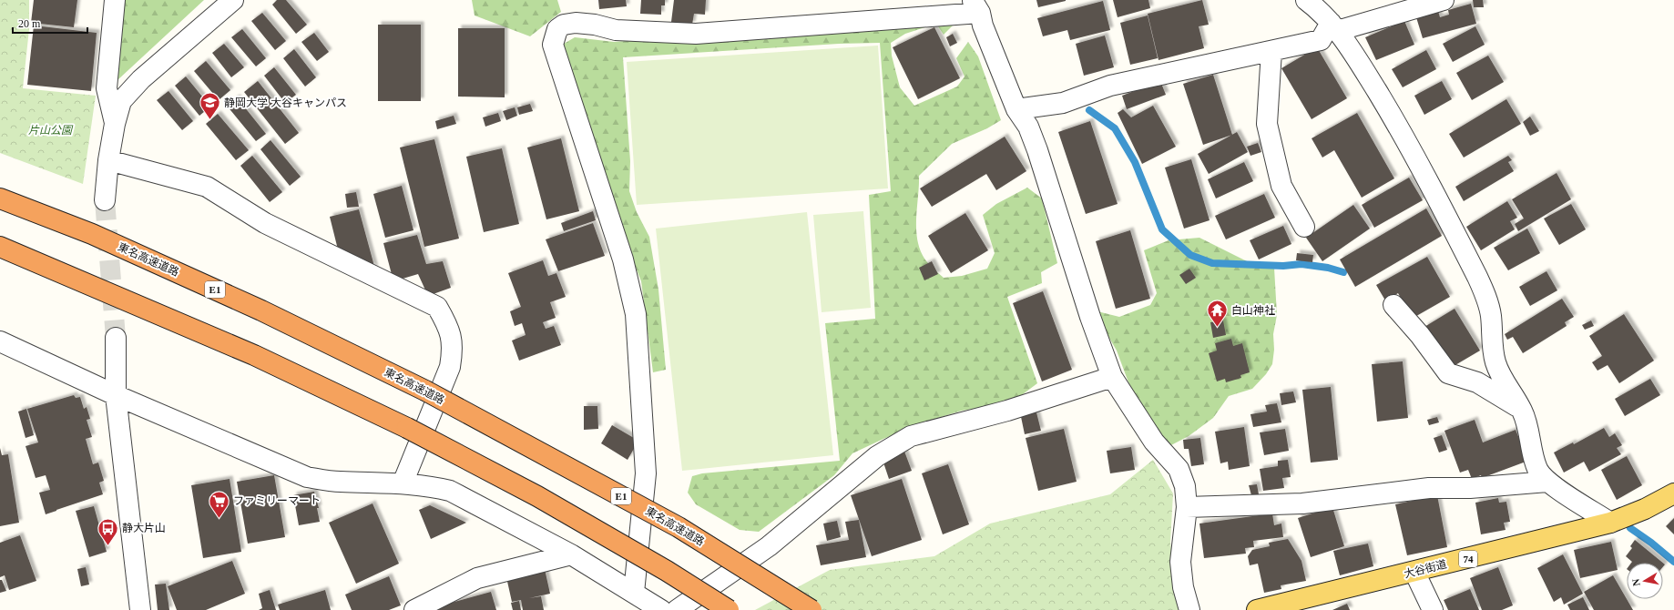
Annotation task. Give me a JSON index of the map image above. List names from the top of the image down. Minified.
{"streets":{"highway":["東名高速道路","E1"],"main road":["74","大谷街道"]},"parks":["片山公園"],"places":{"school or university":["静岡大学 大谷キャンパス"],"temple":["白山神社"],"supermarket":["ファミリーマート"],"bus stop":["静大片山"]},"scale_bar":"20 m","north":"left"}
